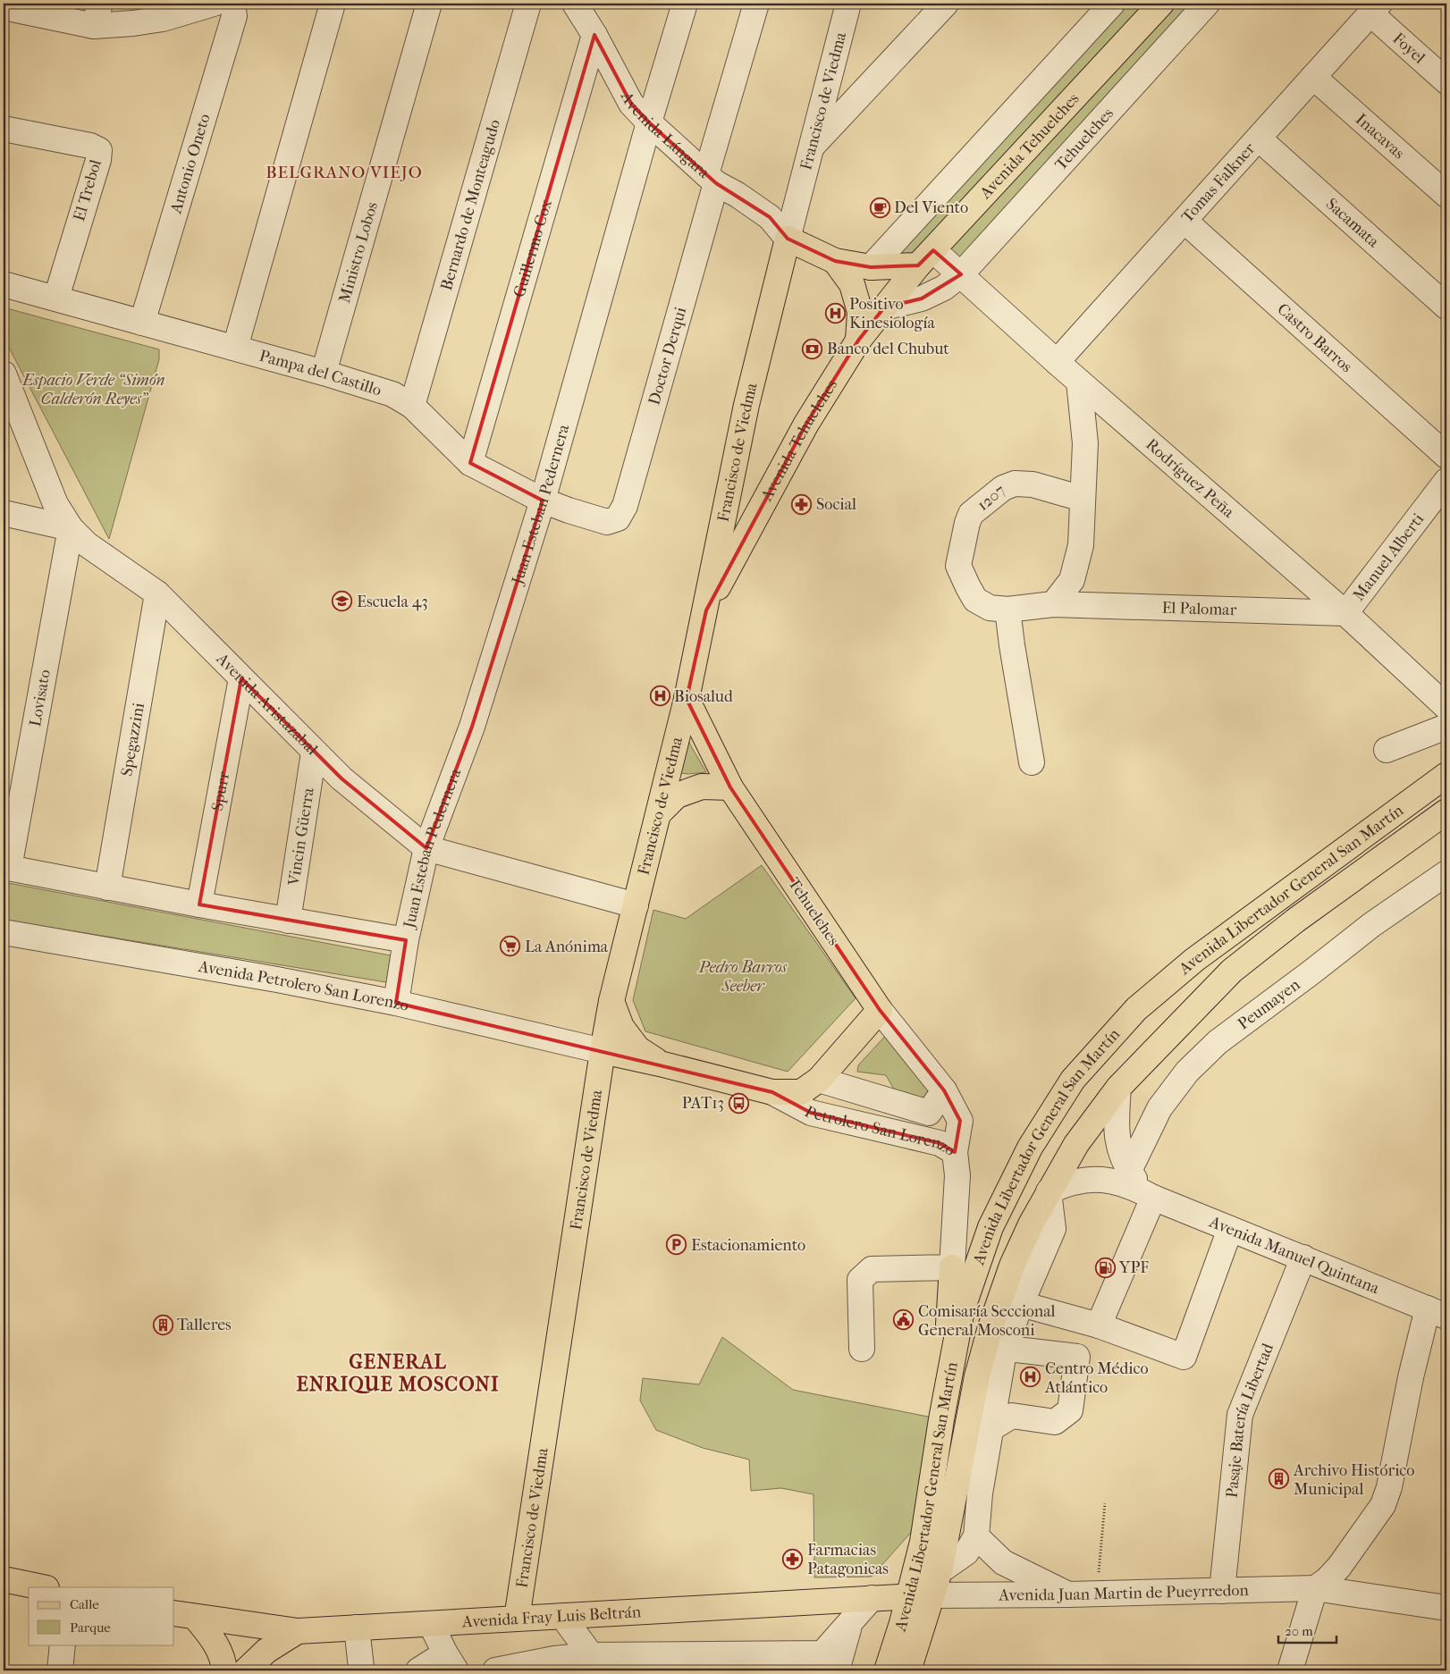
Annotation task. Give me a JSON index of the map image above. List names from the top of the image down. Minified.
{"streets":{"main road":["Francisco de Viedma","Tehuelches","Avenida Tehuelches","Avenida Libertador General San Martín","Petrolero San Lorenzo","Avenida Fray Luis Beltrán"],"street":["Foyel","Avenida Lángara","Inacavas","Antonio Oneto","Tomas Falkner","El Trebol","Bernardo de Monteagudo","Sacamata","Guillermo Cox","Ministro Lobos","Castro Barros","Doctor Derqui","Pampa del Castillo","Rodríguez Peña","1207","Juan Esteban Pedernera","Manuel Alberti","El Palomar","Lovisato","Avenida Aristazabal","Spegazzini","Spurr","Vincin Güerra","Avenida Petrolero San Lorenzo","Peumayen","Avenida Manuel Quintana","Pasaje Batería Libertad","Avenida Juan Martin de Pueyrredon"]},"crossings":[["Foyel","Tomas Falkner"],["Francisco de Viedma","Avenida Lángara"],["Francisco de Viedma","Tehuelches"],["Francisco de Viedma","Avenida Tehuelches"],["Francisco de Viedma","Avenida Aristazabal"],["Francisco de Viedma","Avenida Petrolero San Lorenzo"],["Francisco de Viedma","Petrolero San Lorenzo"],["Francisco de Viedma","Avenida Fray Luis Beltrán"],["Avenida Lángara","Guillermo Cox"],["Avenida Lángara","Doctor Derqui"],["Avenida Lángara","Juan Esteban Pedernera"],["Inacavas","Tomas Falkner"],["Tehuelches","Avenida Tehuelches"],["Tehuelches","Rodríguez Peña"],["Tehuelches","Petrolero San Lorenzo"],["Avenida Tehuelches","Rodríguez Peña"],["Antonio Oneto","Pampa del Castillo"],["Tomas Falkner","Sacamata"],["Tomas Falkner","Castro Barros"],["Tomas Falkner","Rodríguez Peña"],["El Trebol","Pampa del Castillo"],["Bernardo de Monteagudo","Pampa del Castillo"],["Guillermo Cox","Pampa del Castillo"],["Ministro Lobos","Pampa del Castillo"],["Doctor Derqui","Pampa del Castillo"],["Pampa del Castillo","Juan Esteban Pedernera"],["Rodríguez Peña","Manuel Alberti"],["Rodríguez Peña","El Palomar"],["1207","El Palomar"],["Juan Esteban Pedernera","Avenida Aristazabal"],["Juan Esteban Pedernera","Avenida Petrolero San Lorenzo"],["Manuel Alberti","El Palomar"],["Lovisato","Avenida Aristazabal"],["Avenida Aristazabal","Spegazzini"],["Avenida Aristazabal","Spurr"],["Avenida Aristazabal","Vincin Güerra"],["Avenida Libertador General San Martín","Avenida Manuel Quintana"],["Avenida Libertador General San Martín","Avenida Juan Martin de Pueyrredon"],["Avenida Libertador General San Martín","Avenida Fray Luis Beltrán"],["Avenida Petrolero San Lorenzo","Petrolero San Lorenzo"],["Avenida Manuel Quintana","Pasaje Batería Libertad"],["Pasaje Batería Libertad","Avenida Juan Martin de Pueyrredon"],["Avenida Juan Martin de Pueyrredon","Avenida Fray Luis Beltrán"]],"districts":["BELGRANO VIEJO","GENERAL ENRIQUE MOSCONI"],"parks":["Espacio Verde “Simón Calderón Reyes”","Pedro Barros Seeber"],"places":{"cafe":["Del Viento"],"hospital":["Positivo Kinesiología","Biosalud","Centro Médico Atlántico"],"bank":["Banco del Chubut"],"pharmacy":["Social","Farmacias Patagonicas"],"school or university":["Escuela 43"],"supermarket":["La Anónima"],"bus stop":["PAT13"],"parking":["Estacionamiento"],"fuel station":["YPF"],"public building":["Comisaría Seccional General Mosconi"],"building":["Talleres","Archivo Histórico Municipal"]},"legend":["Calle","Parque"],"scale_bar":"20 m"}
